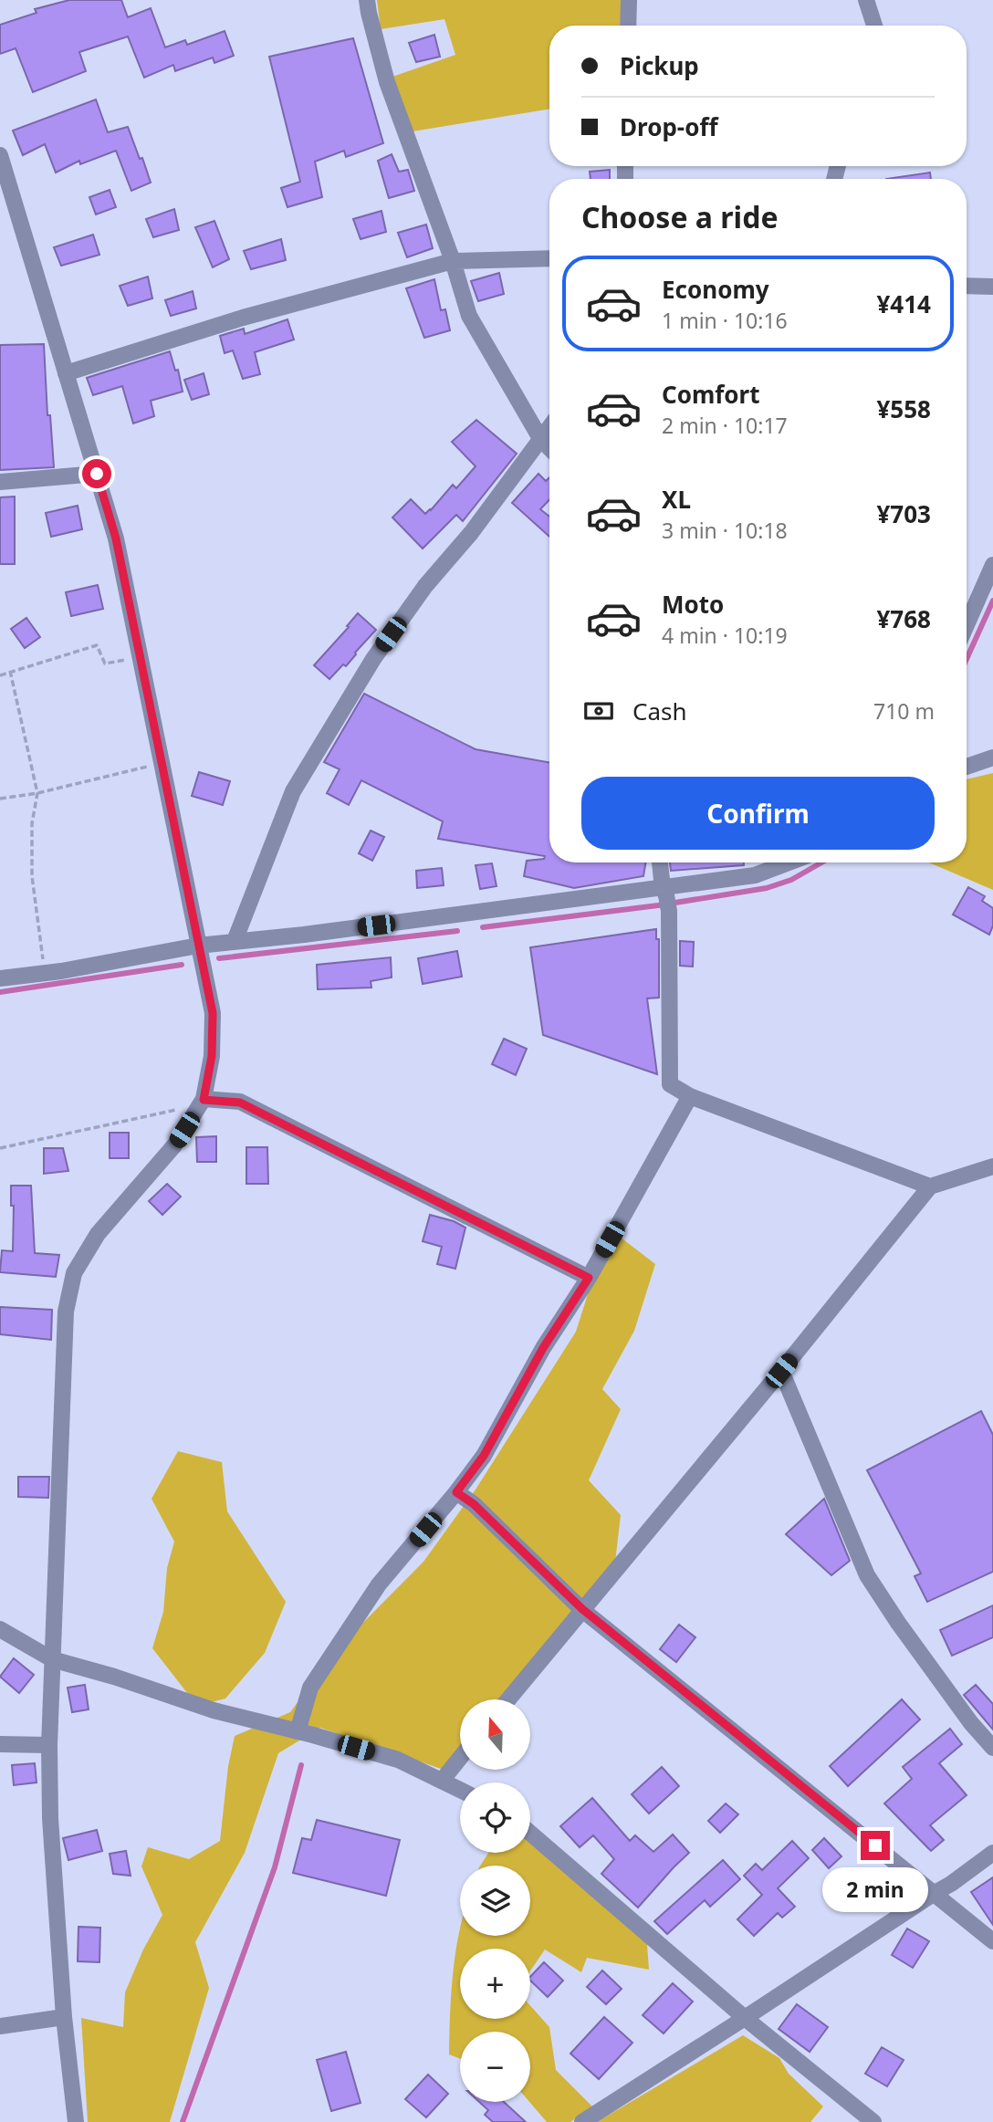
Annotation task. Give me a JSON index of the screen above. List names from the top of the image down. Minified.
{"north":"top","page":{"banner":["Pickup","Drop-off"],"heading":"Choose a ride","list":[{"name":"Economy","note":"1 min · 10:16","value":"¥414"},{"name":"Comfort","note":"2 min · 10:17","value":"¥558"},{"name":"XL","note":"3 min · 10:18","value":"¥703"},{"name":"Moto","note":"4 min · 10:19","value":"¥768"}],"pay":["Cash","710 m"],"buttons":"Confirm","map_buttons":["+","−"],"bubble":"2 min"}}
